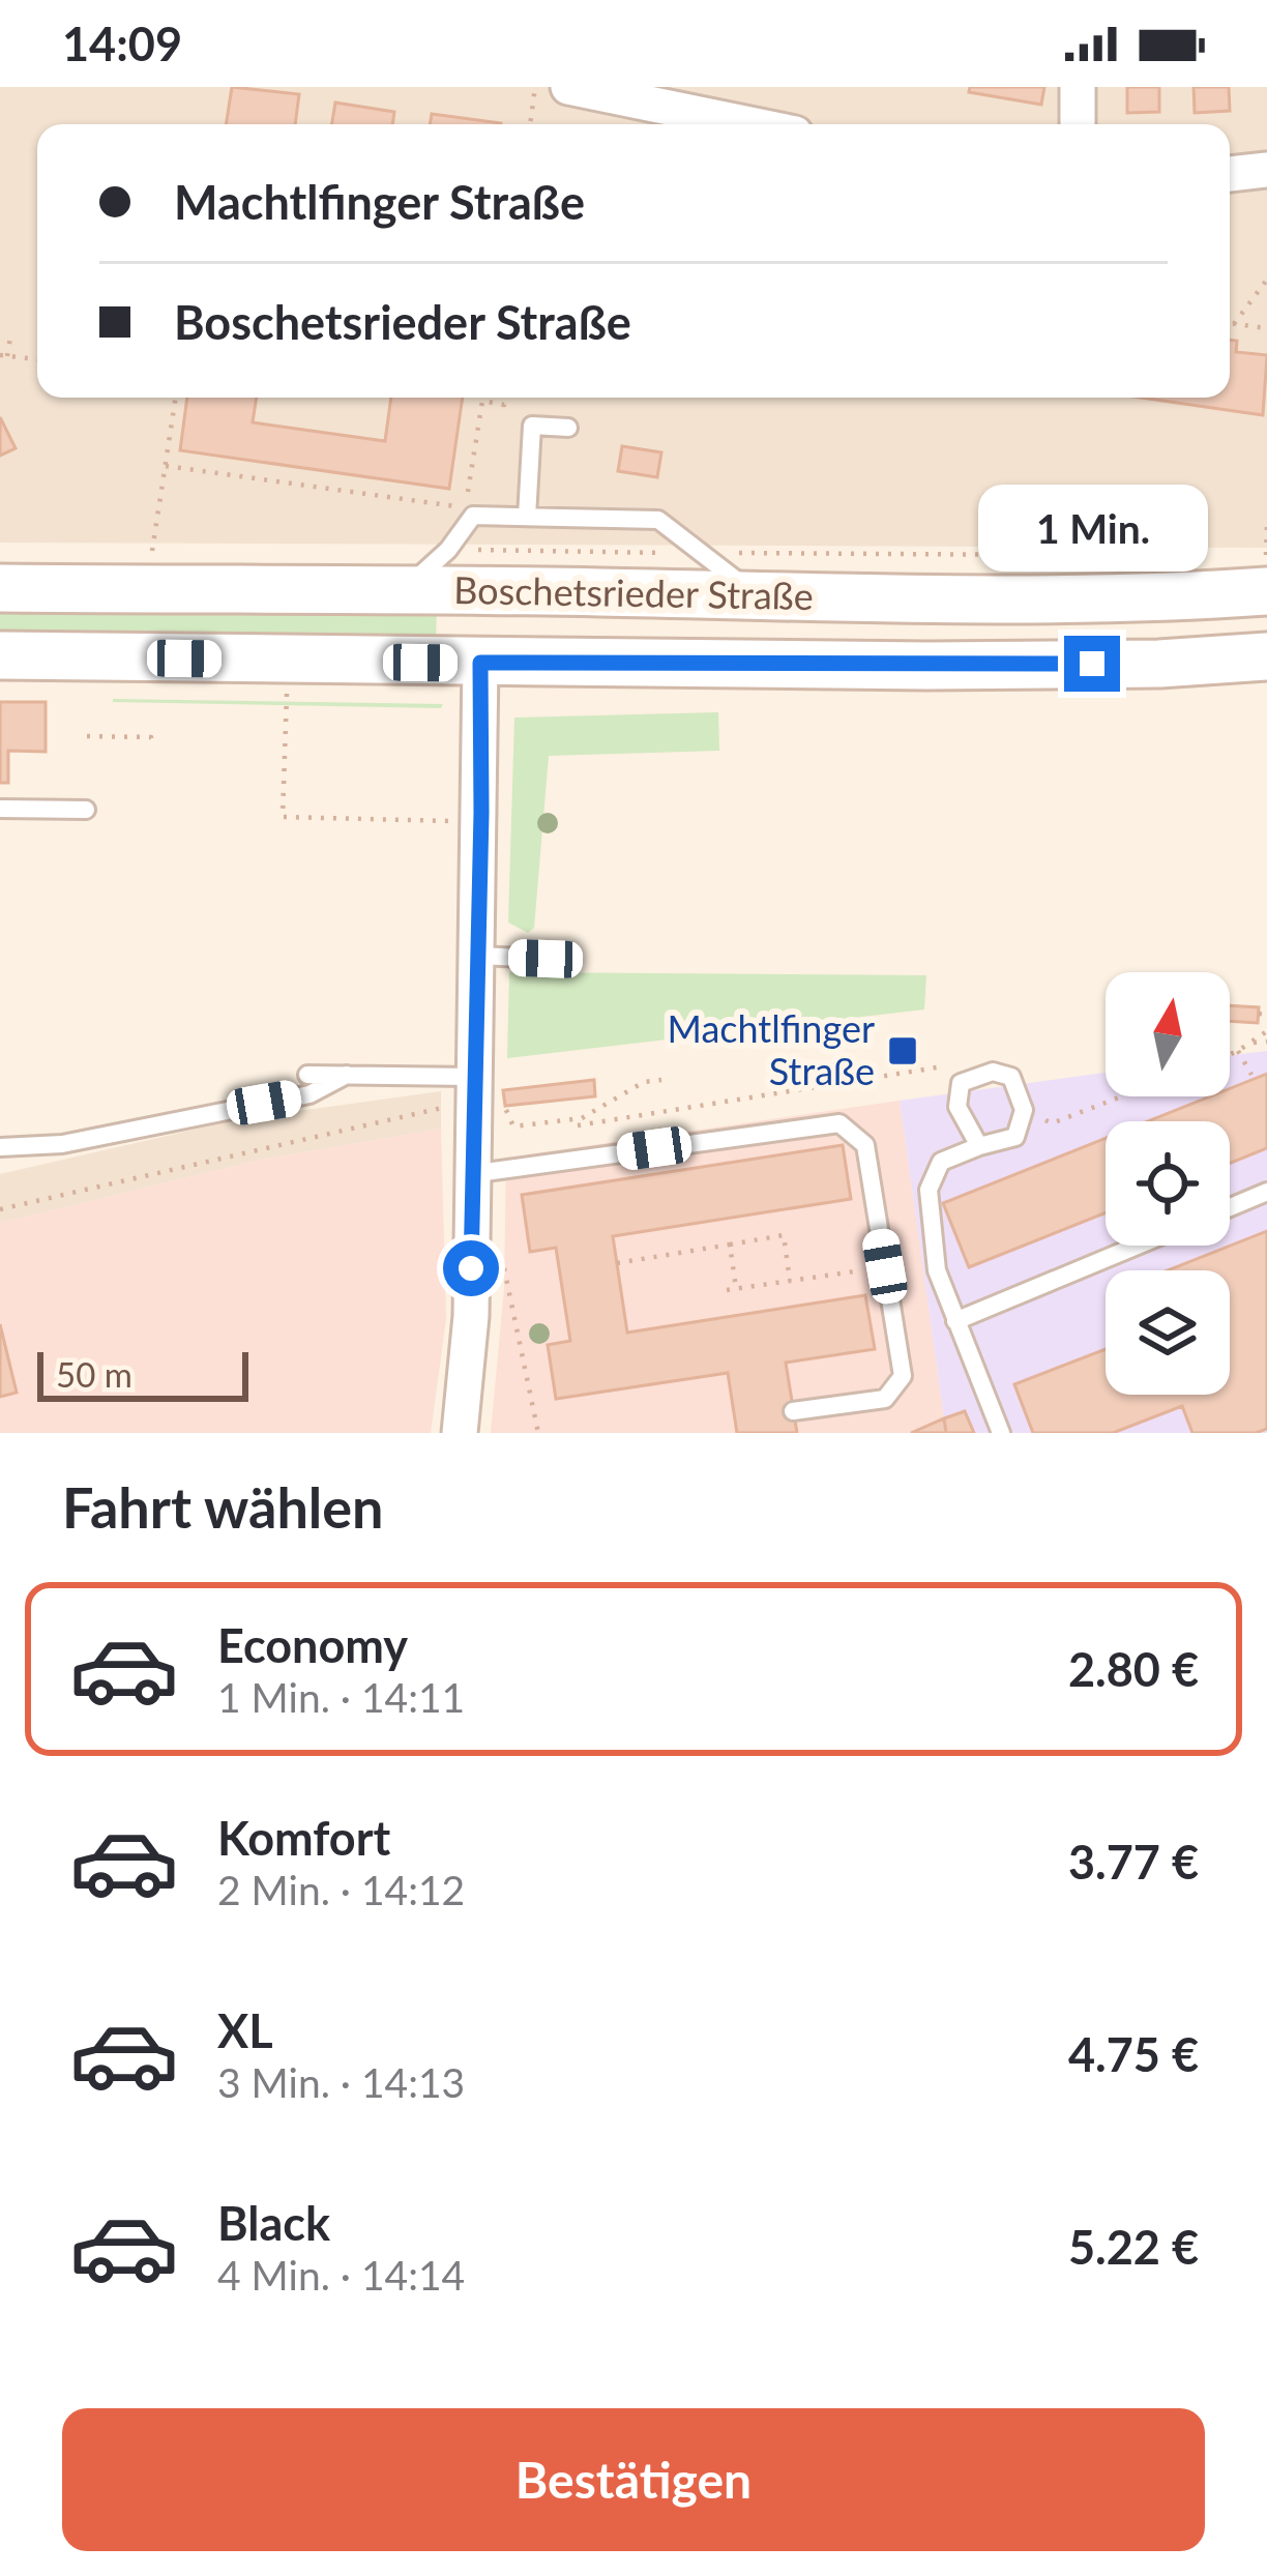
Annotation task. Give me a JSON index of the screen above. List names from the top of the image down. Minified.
{"streets":{"main road":["Boschetsrieder Straße"]},"places":{"transit":["Machtlfinger Straße"]},"scale_bar":"50 m","north":"top","page":{"status":"14:09","banner":["Machtlfinger Straße","Boschetsrieder Straße"],"bubble":"1 Min.","scale":"50 m","heading":"Fahrt wählen","list":[{"name":"Economy","note":"1 Min. · 14:11","value":"2.80 €"},{"name":"Komfort","note":"2 Min. · 14:12","value":"3.77 €"},{"name":"XL","note":"3 Min. · 14:13","value":"4.75 €"},{"name":"Black","note":"4 Min. · 14:14","value":"5.22 €"}],"buttons":"Bestätigen"}}
